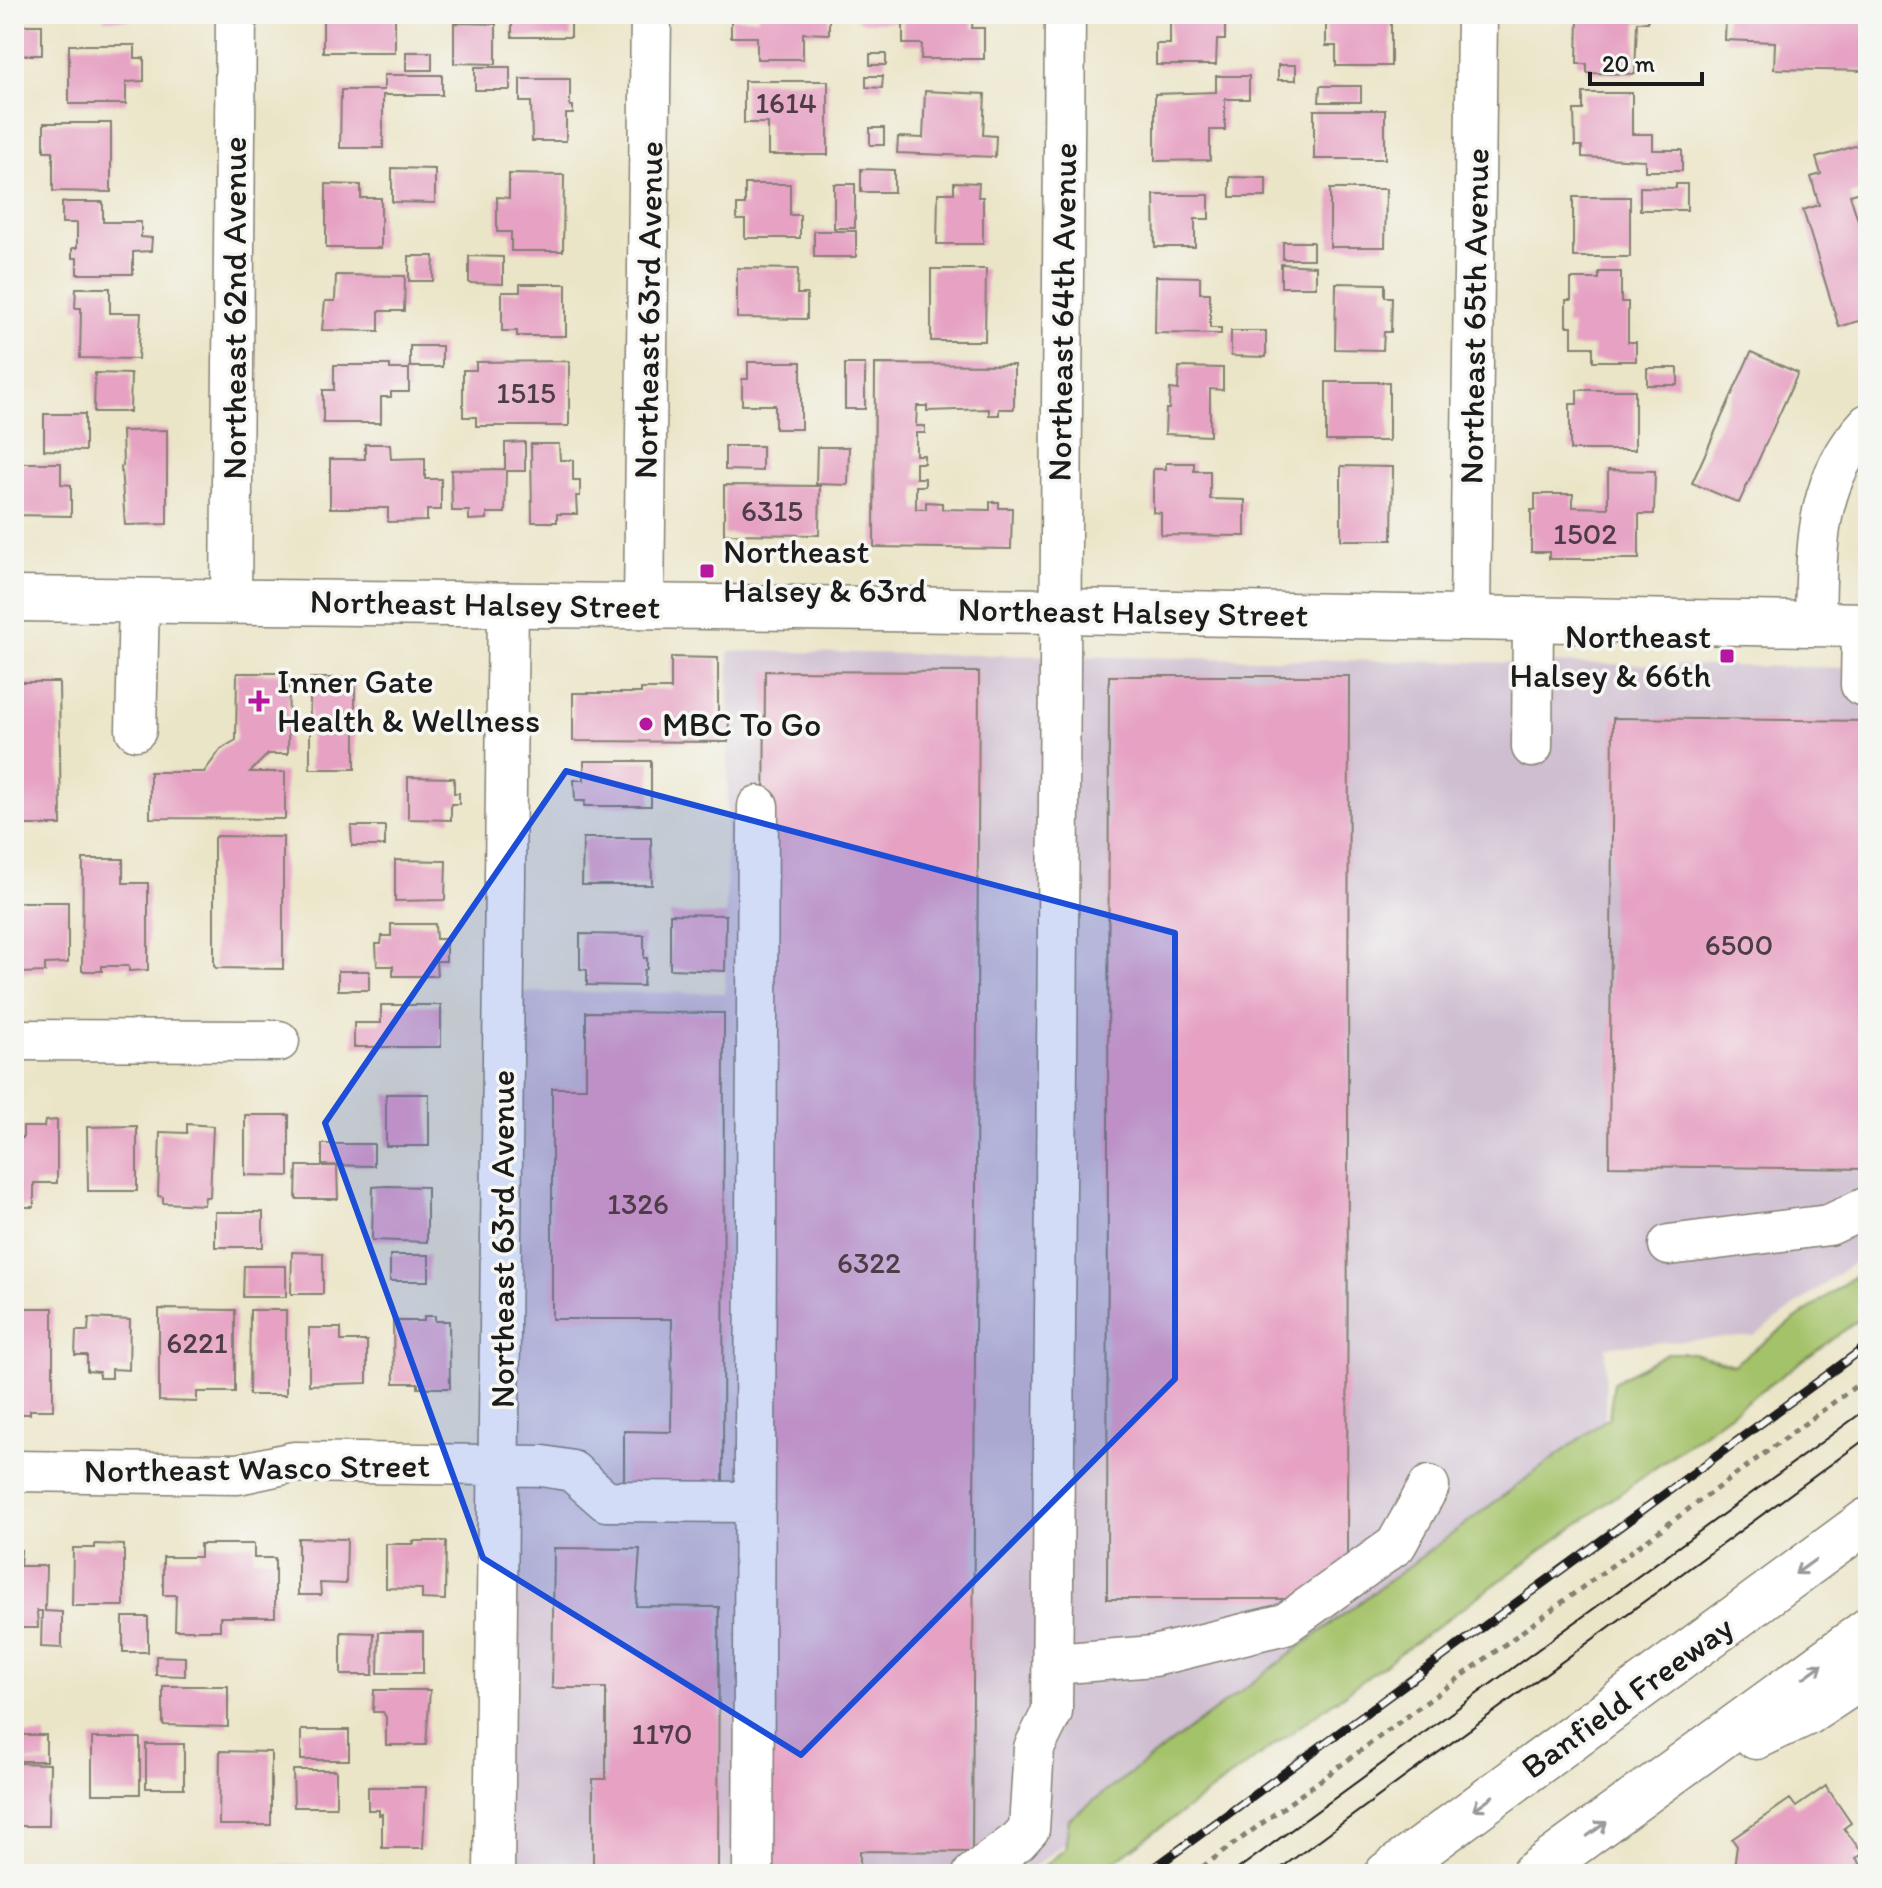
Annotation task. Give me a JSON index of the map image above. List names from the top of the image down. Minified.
{"streets":{"main road":["Northeast Halsey Street","Banfield Freeway"],"street":["Northeast 62nd Avenue","Northeast 63rd Avenue","Northeast 64th Avenue","Northeast 65th Avenue","Northeast Wasco Street"]},"crossings":[["Northeast 62nd Avenue","Northeast Halsey Street"],["Northeast 63rd Avenue","Northeast Halsey Street"],["Northeast 63rd Avenue","Northeast Wasco Street"],["Northeast 64th Avenue","Northeast Halsey Street"],["Northeast 65th Avenue","Northeast Halsey Street"]],"places":{"transit":["Northeast Halsey & 63rd","Northeast Halsey & 66th"],"health":["Inner Gate Health & Wellness"],"other":["MBC To Go"]},"house_numbers":["1614","1515","6315","1502","6500","1326","6322","6221","1170"],"scale_bar":"20 m"}
